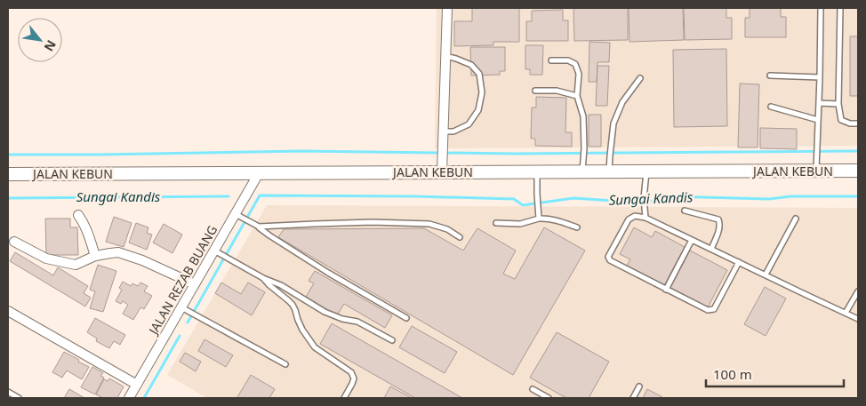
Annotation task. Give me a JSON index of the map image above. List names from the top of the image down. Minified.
{"streets":{"main road":["JALAN KEBUN"],"street":["JALAN REZAB BUANG"]},"crossings":[["JALAN KEBUN","JALAN REZAB BUANG"]],"water":["Sungai Kandis"],"scale_bar":"100 m","north":"bottom right"}
